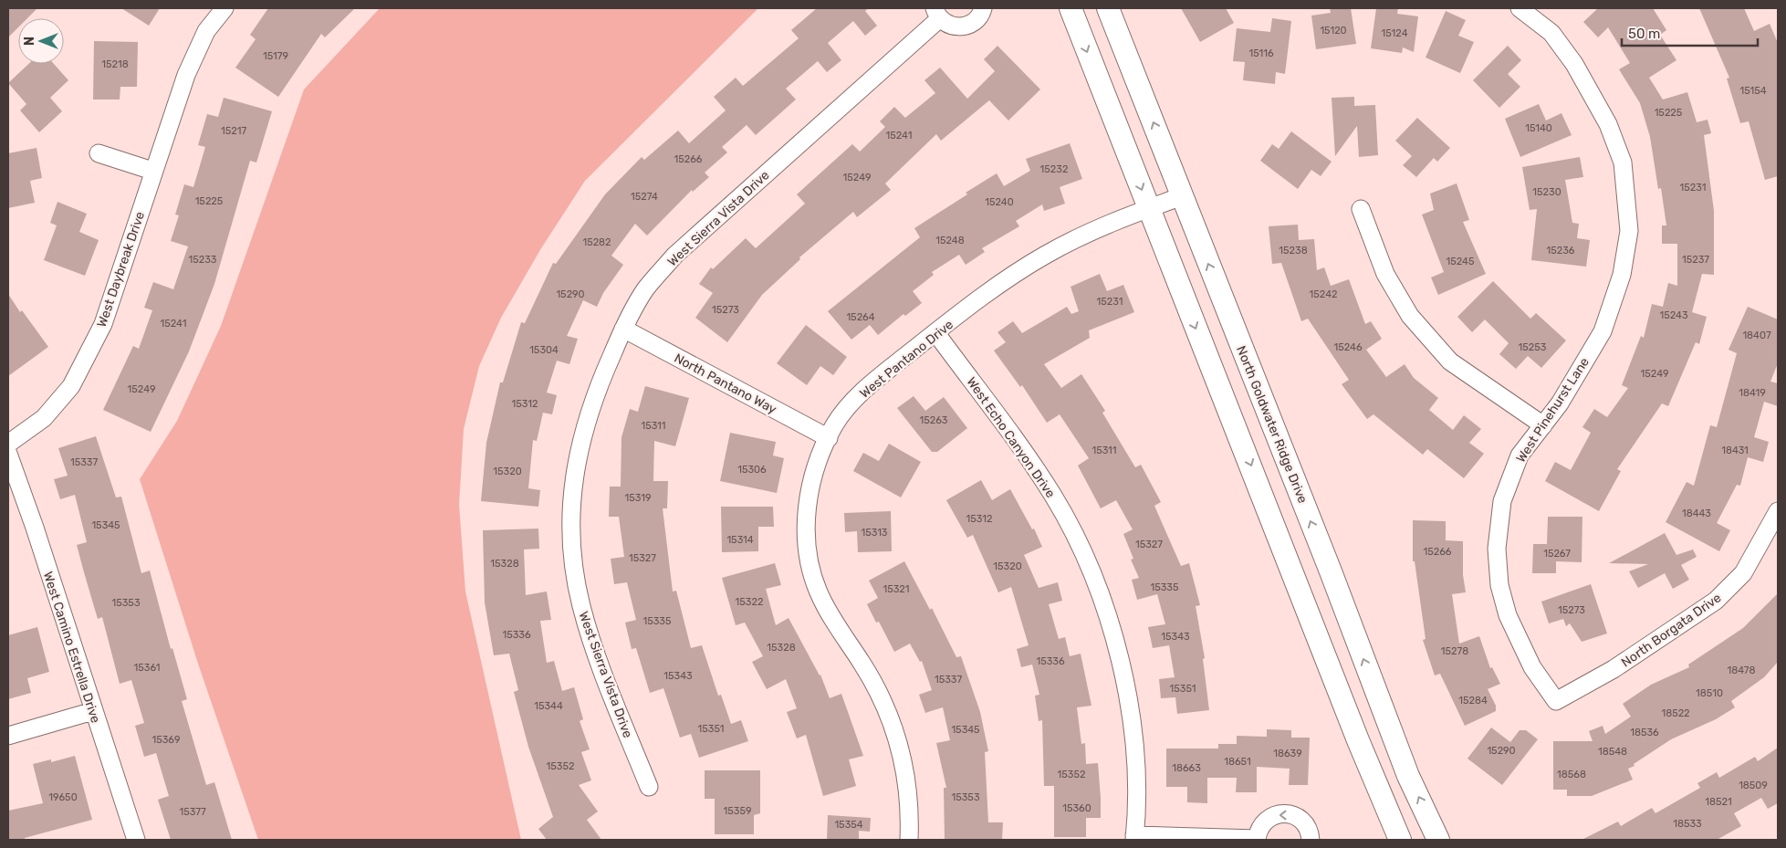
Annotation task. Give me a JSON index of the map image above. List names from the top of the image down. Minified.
{"streets":{"street":["West Sierra Vista Drive","West Daybreak Drive","West Pantano Drive","North Pantano Way","West Pinehurst Lane","North Goldwater Ridge Drive","West Echo Canyon Drive","North Borgata Drive","West Camino Estrella Drive"]},"crossings":[["West Sierra Vista Drive","North Pantano Way"],["West Pantano Drive","North Pantano Way"],["West Pantano Drive","North Goldwater Ridge Drive"],["West Pantano Drive","West Echo Canyon Drive"],["West Pinehurst Lane","North Borgata Drive"]],"house_numbers":["15120","15124","15116","15179","15218","15154","15225","15140","15217","15241","15266","15232","15249","15231","15230","15274","15225","15240","15248","15282","15238","15236","15233","15237","15245","15290","15242","15231","15273","15243","15264","15241","18407","15246","15253","15304","15249","15249","18419","15312","15263","15311","15311","18431","15337","15306","15320","15319","18443","15312","15345","15313","15314","15327","15266","15267","15327","15328","15320","15335","15321","15322","15353","15273","15335","15336","15343","15328","15278","15336","15361","18478","15343","15337","15351","18510","15284","15344","18522","15351","15345","18536","15369","15290","18548","18639","18651","15352","18663","15352","18568","18509","19650","15353","18521","15360","15359","15377","18533","15354"],"scale_bar":"50 m","north":"left"}
